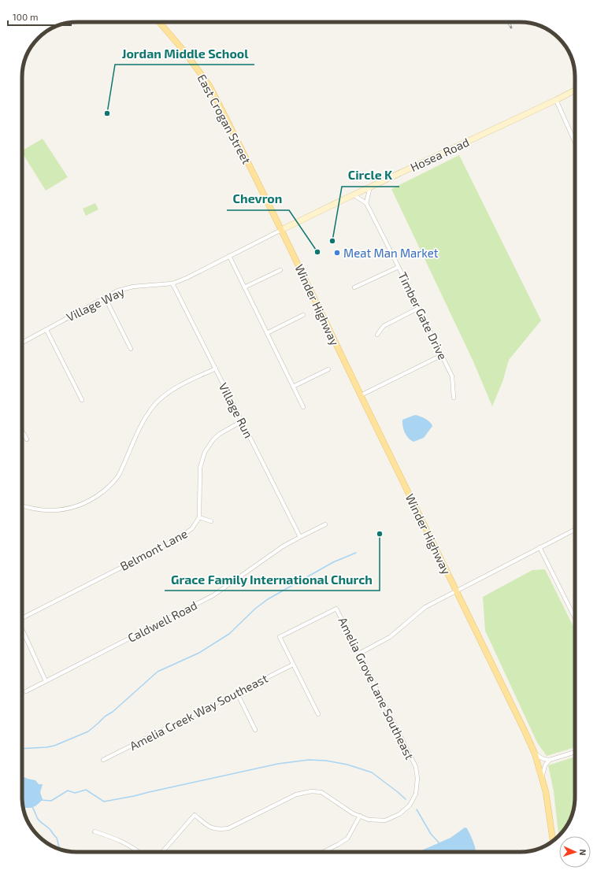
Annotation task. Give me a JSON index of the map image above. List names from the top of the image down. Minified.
{"streets":{"main road":["East Crogan Street","Winder Highway"],"street":["Hosea Road","Village Way","Timber Gate Drive","Village Run","Belmont Lane","Caldwell Road","Amelia Grove Lane Southeast","Amelia Creek Way Southeast"]},"crossings":[["East Crogan Street","Hosea Road"],["East Crogan Street","Village Way"],["East Crogan Street","Winder Highway"],["Hosea Road","Village Way"],["Hosea Road","Winder Highway"],["Village Way","Winder Highway"],["Village Way","Village Run"],["Village Run","Caldwell Road"],["Amelia Grove Lane Southeast","Amelia Creek Way Southeast"]],"places":["Jordan Middle School","Circle K","Chevron","Meat Man Market","Grace Family International Church"],"scale_bar":"100 m","north":"right"}
